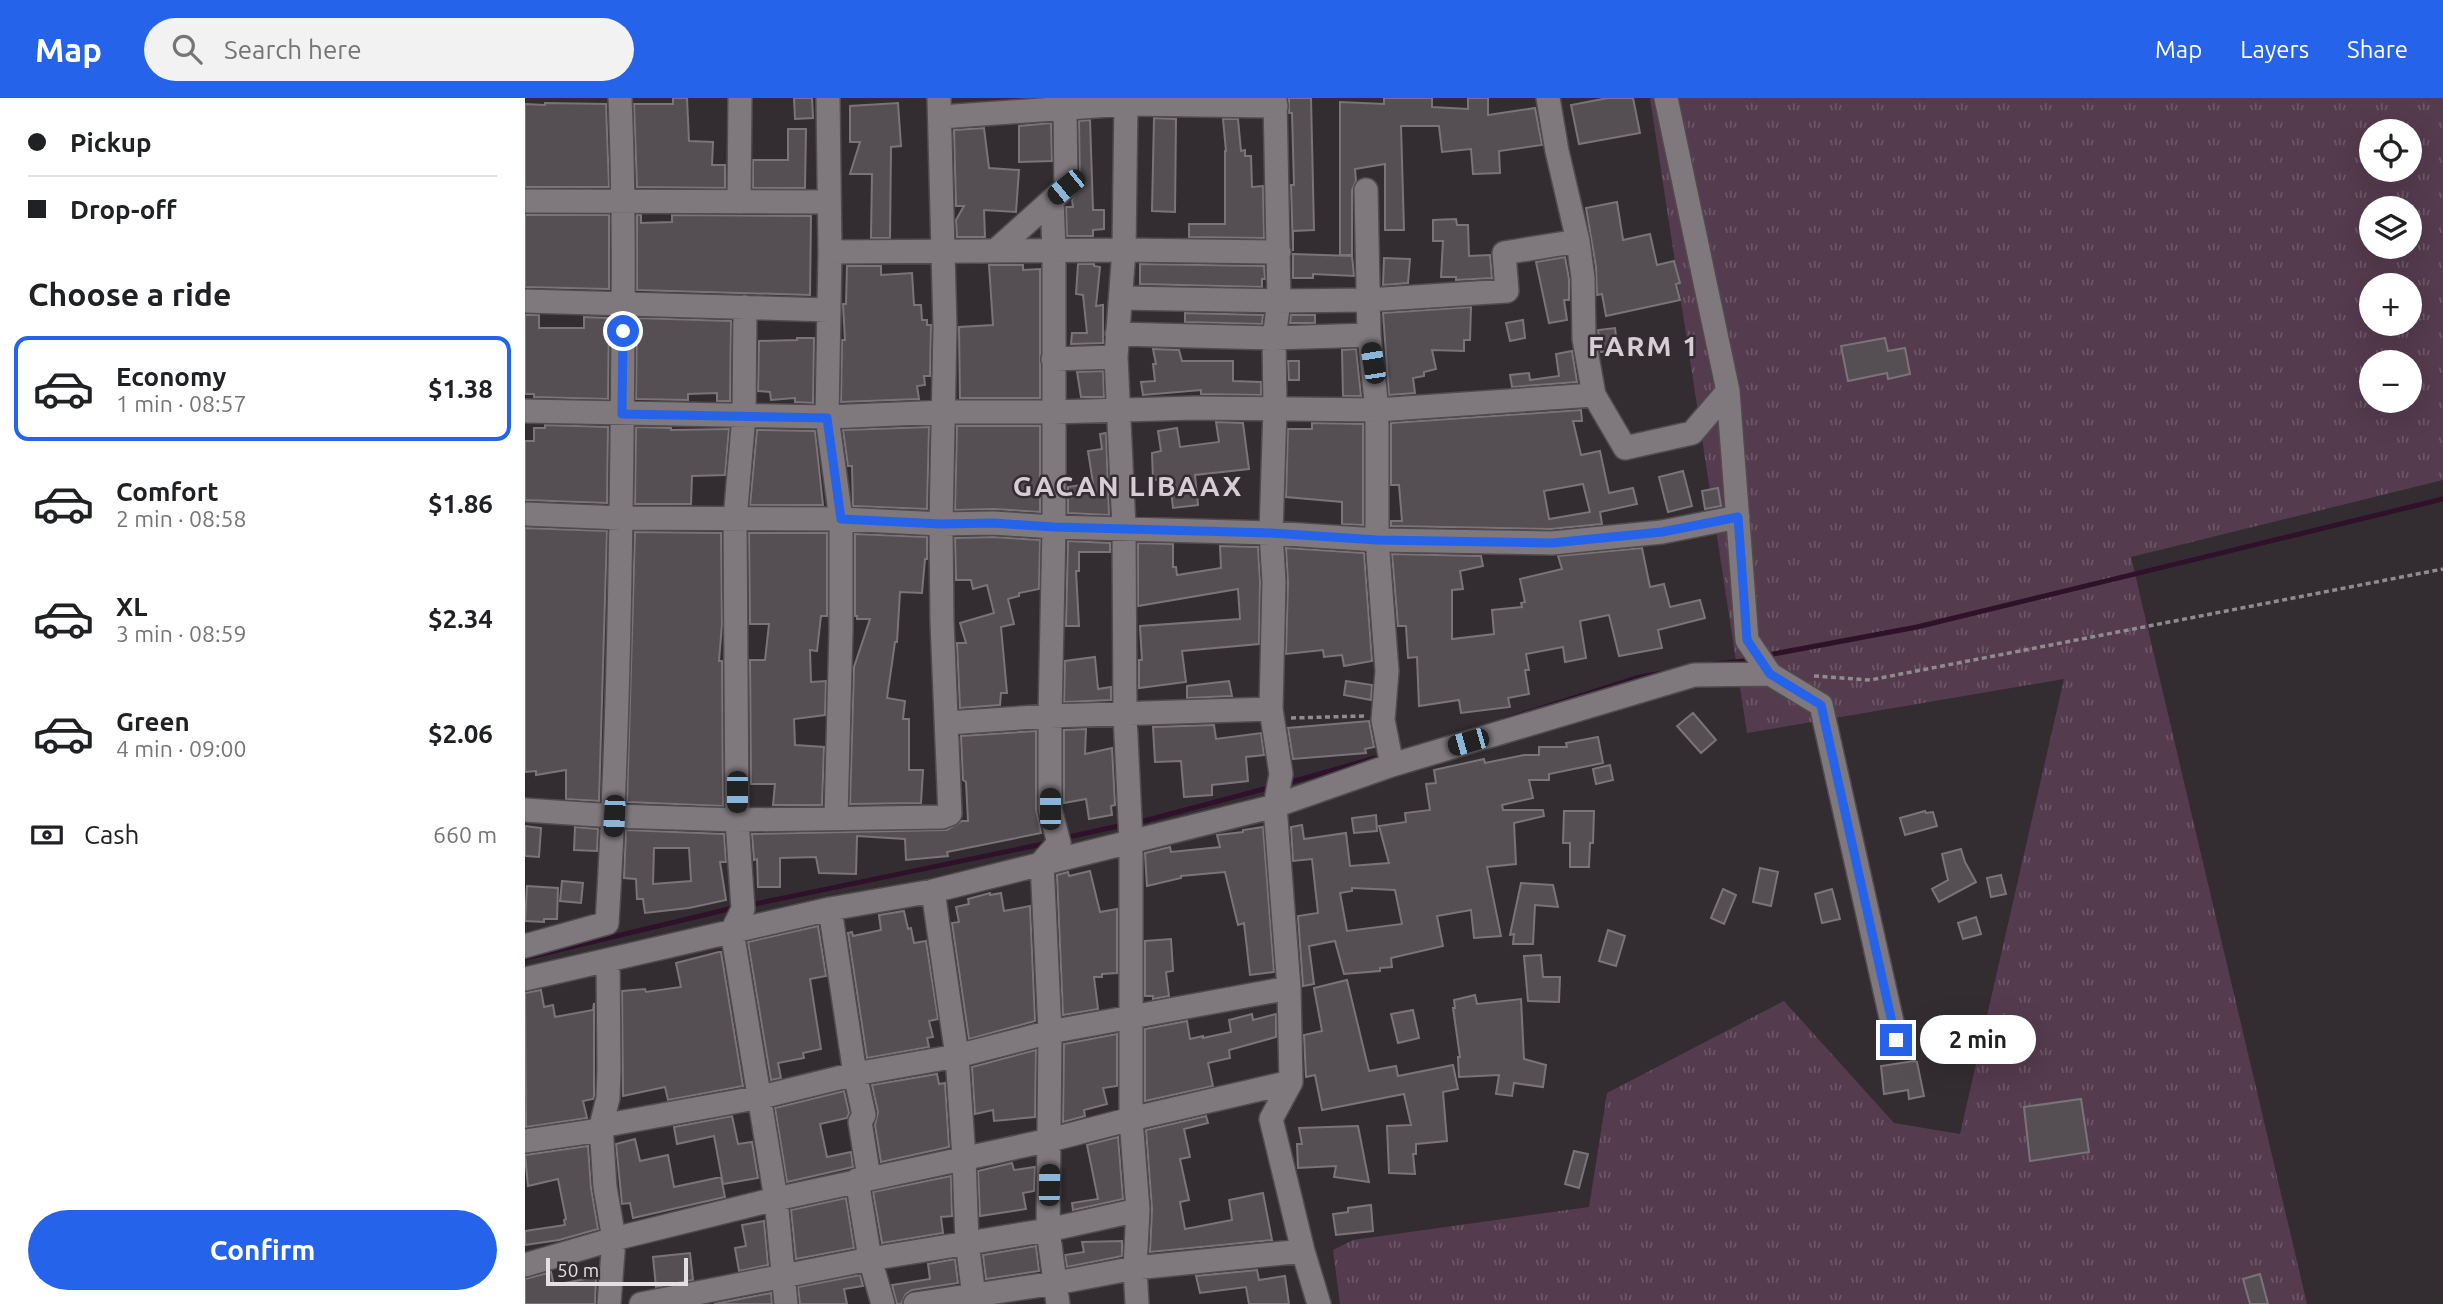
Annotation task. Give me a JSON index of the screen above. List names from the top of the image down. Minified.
{"districts":["FARM 1","GACAN LIBAAX"],"scale_bar":"50 m","page":{"header":"Map","search":"Search here","nav":["Map","Layers","Share"],"banner":["Pickup","Drop-off"],"map_buttons":["+","−"],"heading":"Choose a ride","list":[{"name":"Economy","note":"1 min · 08:57","value":"$1.38"},{"name":"Comfort","note":"2 min · 08:58","value":"$1.86"},{"name":"XL","note":"3 min · 08:59","value":"$2.34"},{"name":"Green","note":"4 min · 09:00","value":"$2.06"}],"pay":["Cash","660 m"],"bubble":"2 min","buttons":"Confirm","scale":"50 m"}}
